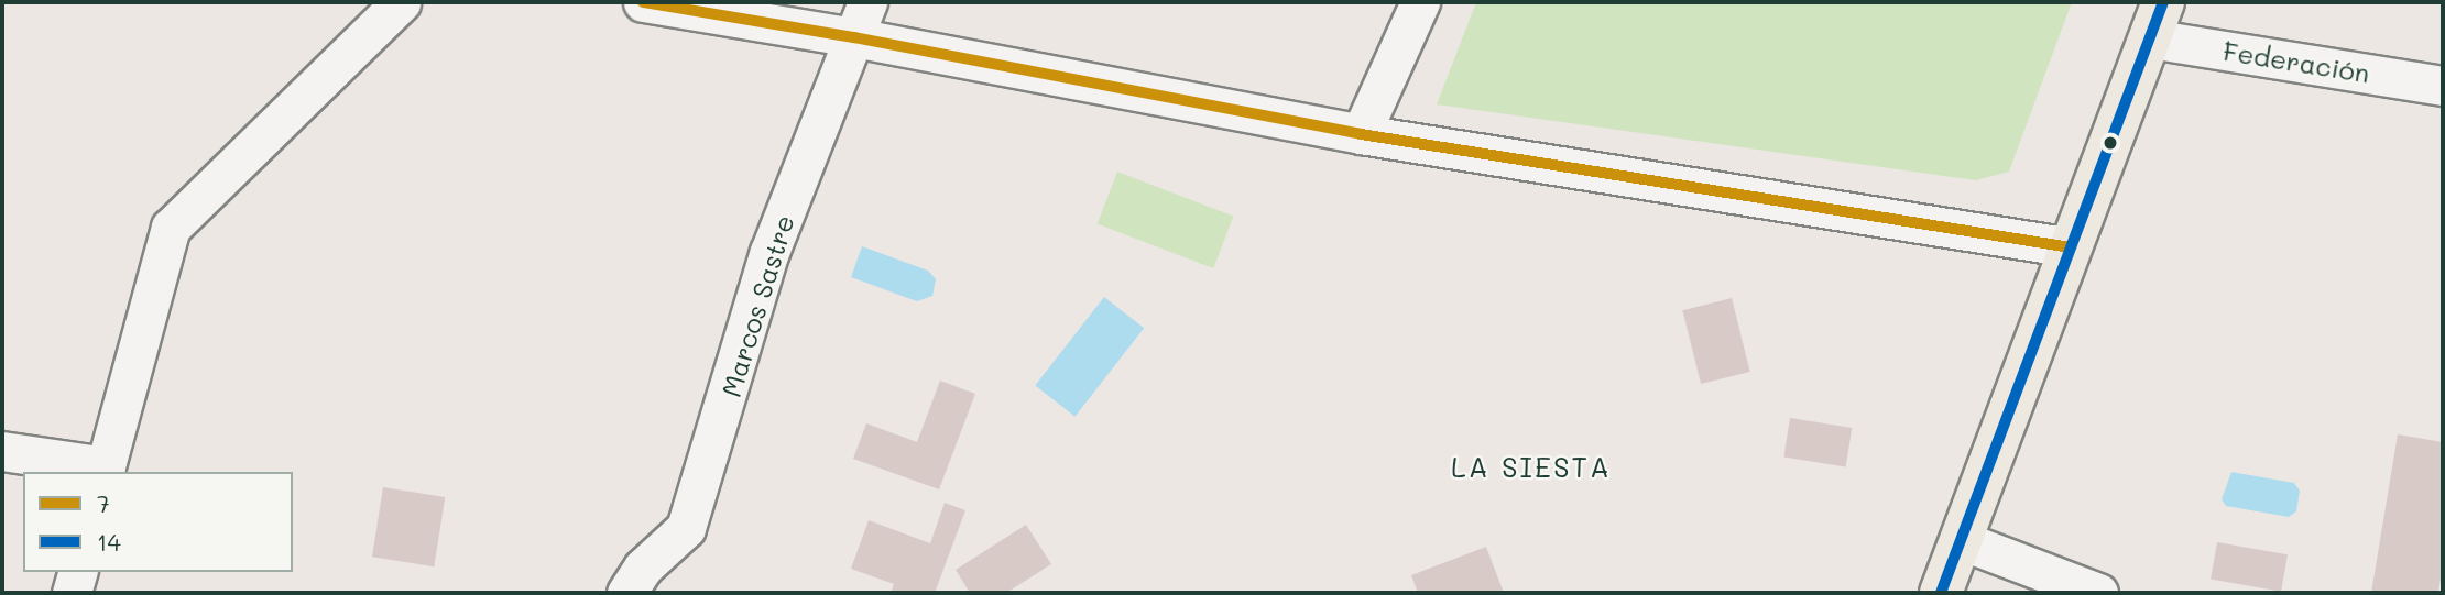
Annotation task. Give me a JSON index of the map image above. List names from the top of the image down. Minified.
{"streets":{"street":["Federación","Marcos Sastre"]},"districts":["LA SIESTA"],"lines":["transit line 7","transit line 14"],"legend":["7","14"]}
